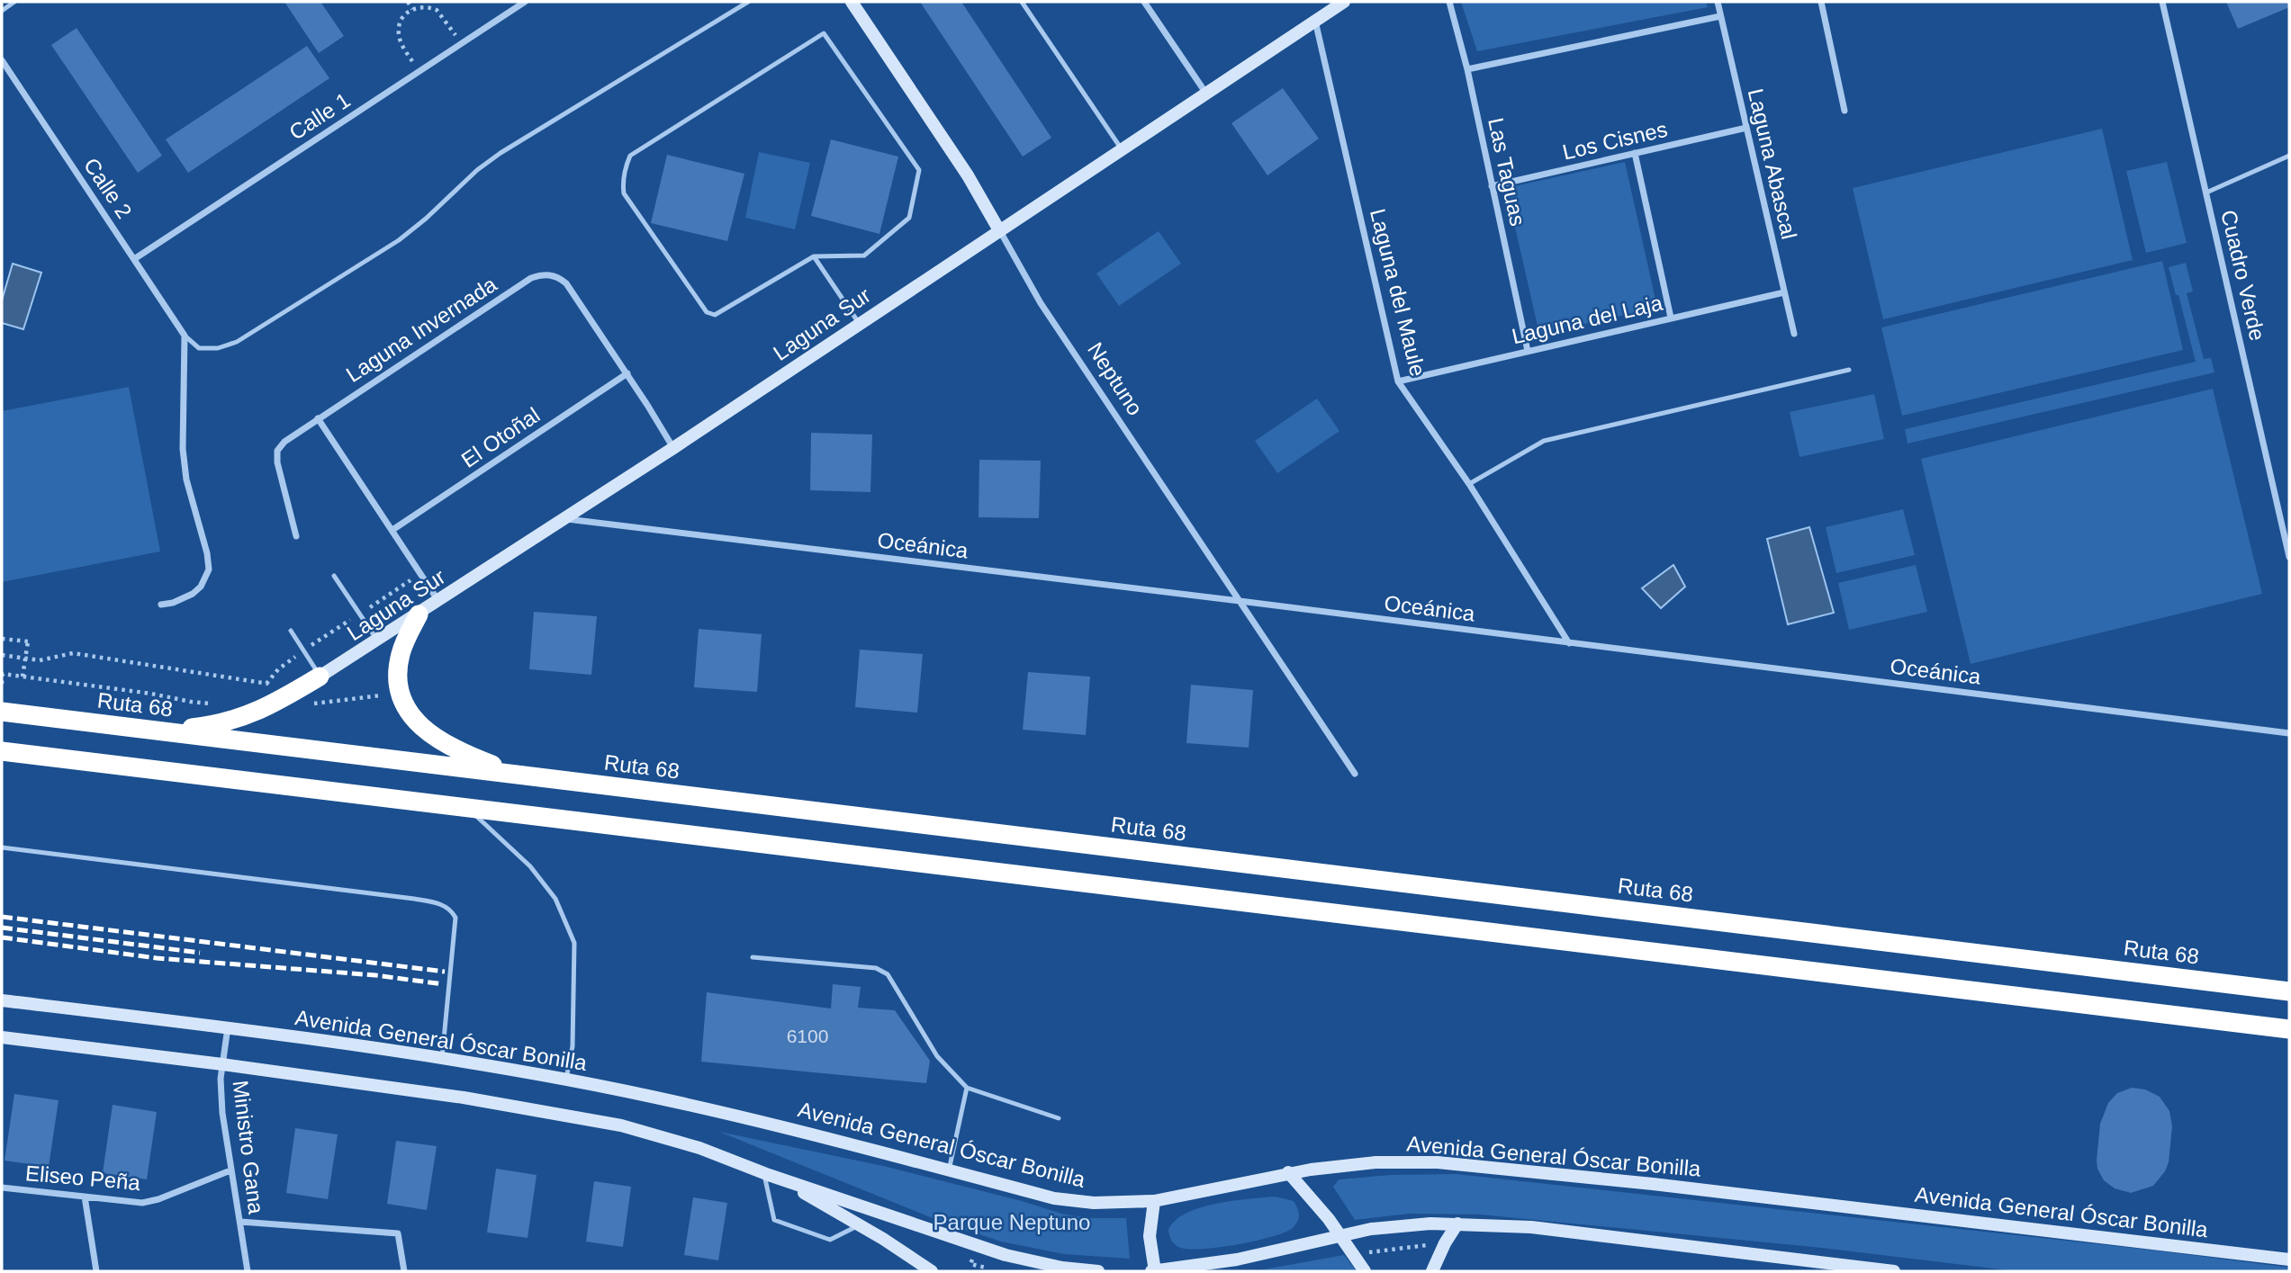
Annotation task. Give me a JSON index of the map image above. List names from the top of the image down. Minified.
{"streets":{"highway":["Ruta 68"],"main road":["Laguna Sur","Neptuno","Avenida General Óscar Bonilla"],"street":["Calle 1","Los Cisnes","Laguna Abascal","Las Taguas","Calle 2","Cuadro Verde","Laguna del Maule","Laguna del Laja","Laguna Invernada","El Otoñal","Oceánica","Ministro Gana","Eliseo Peña"]},"crossings":[["Calle 1","Calle 2"],["Los Cisnes","Laguna Abascal"],["Los Cisnes","Las Taguas"],["Laguna Abascal","Laguna del Laja"],["Las Taguas","Laguna del Laja"],["Laguna del Maule","Laguna del Laja"],["Laguna del Maule","Laguna Sur"],["Laguna del Maule","Oceánica"],["Laguna Sur","Laguna Invernada"],["Laguna Sur","Neptuno"],["Laguna Sur","Oceánica"],["Laguna Invernada","El Otoñal"],["Neptuno","Oceánica"],["Avenida General Óscar Bonilla","Ministro Gana"],["Ministro Gana","Eliseo Peña"]],"parks":["Parque Neptuno"],"house_numbers":["6100"]}
